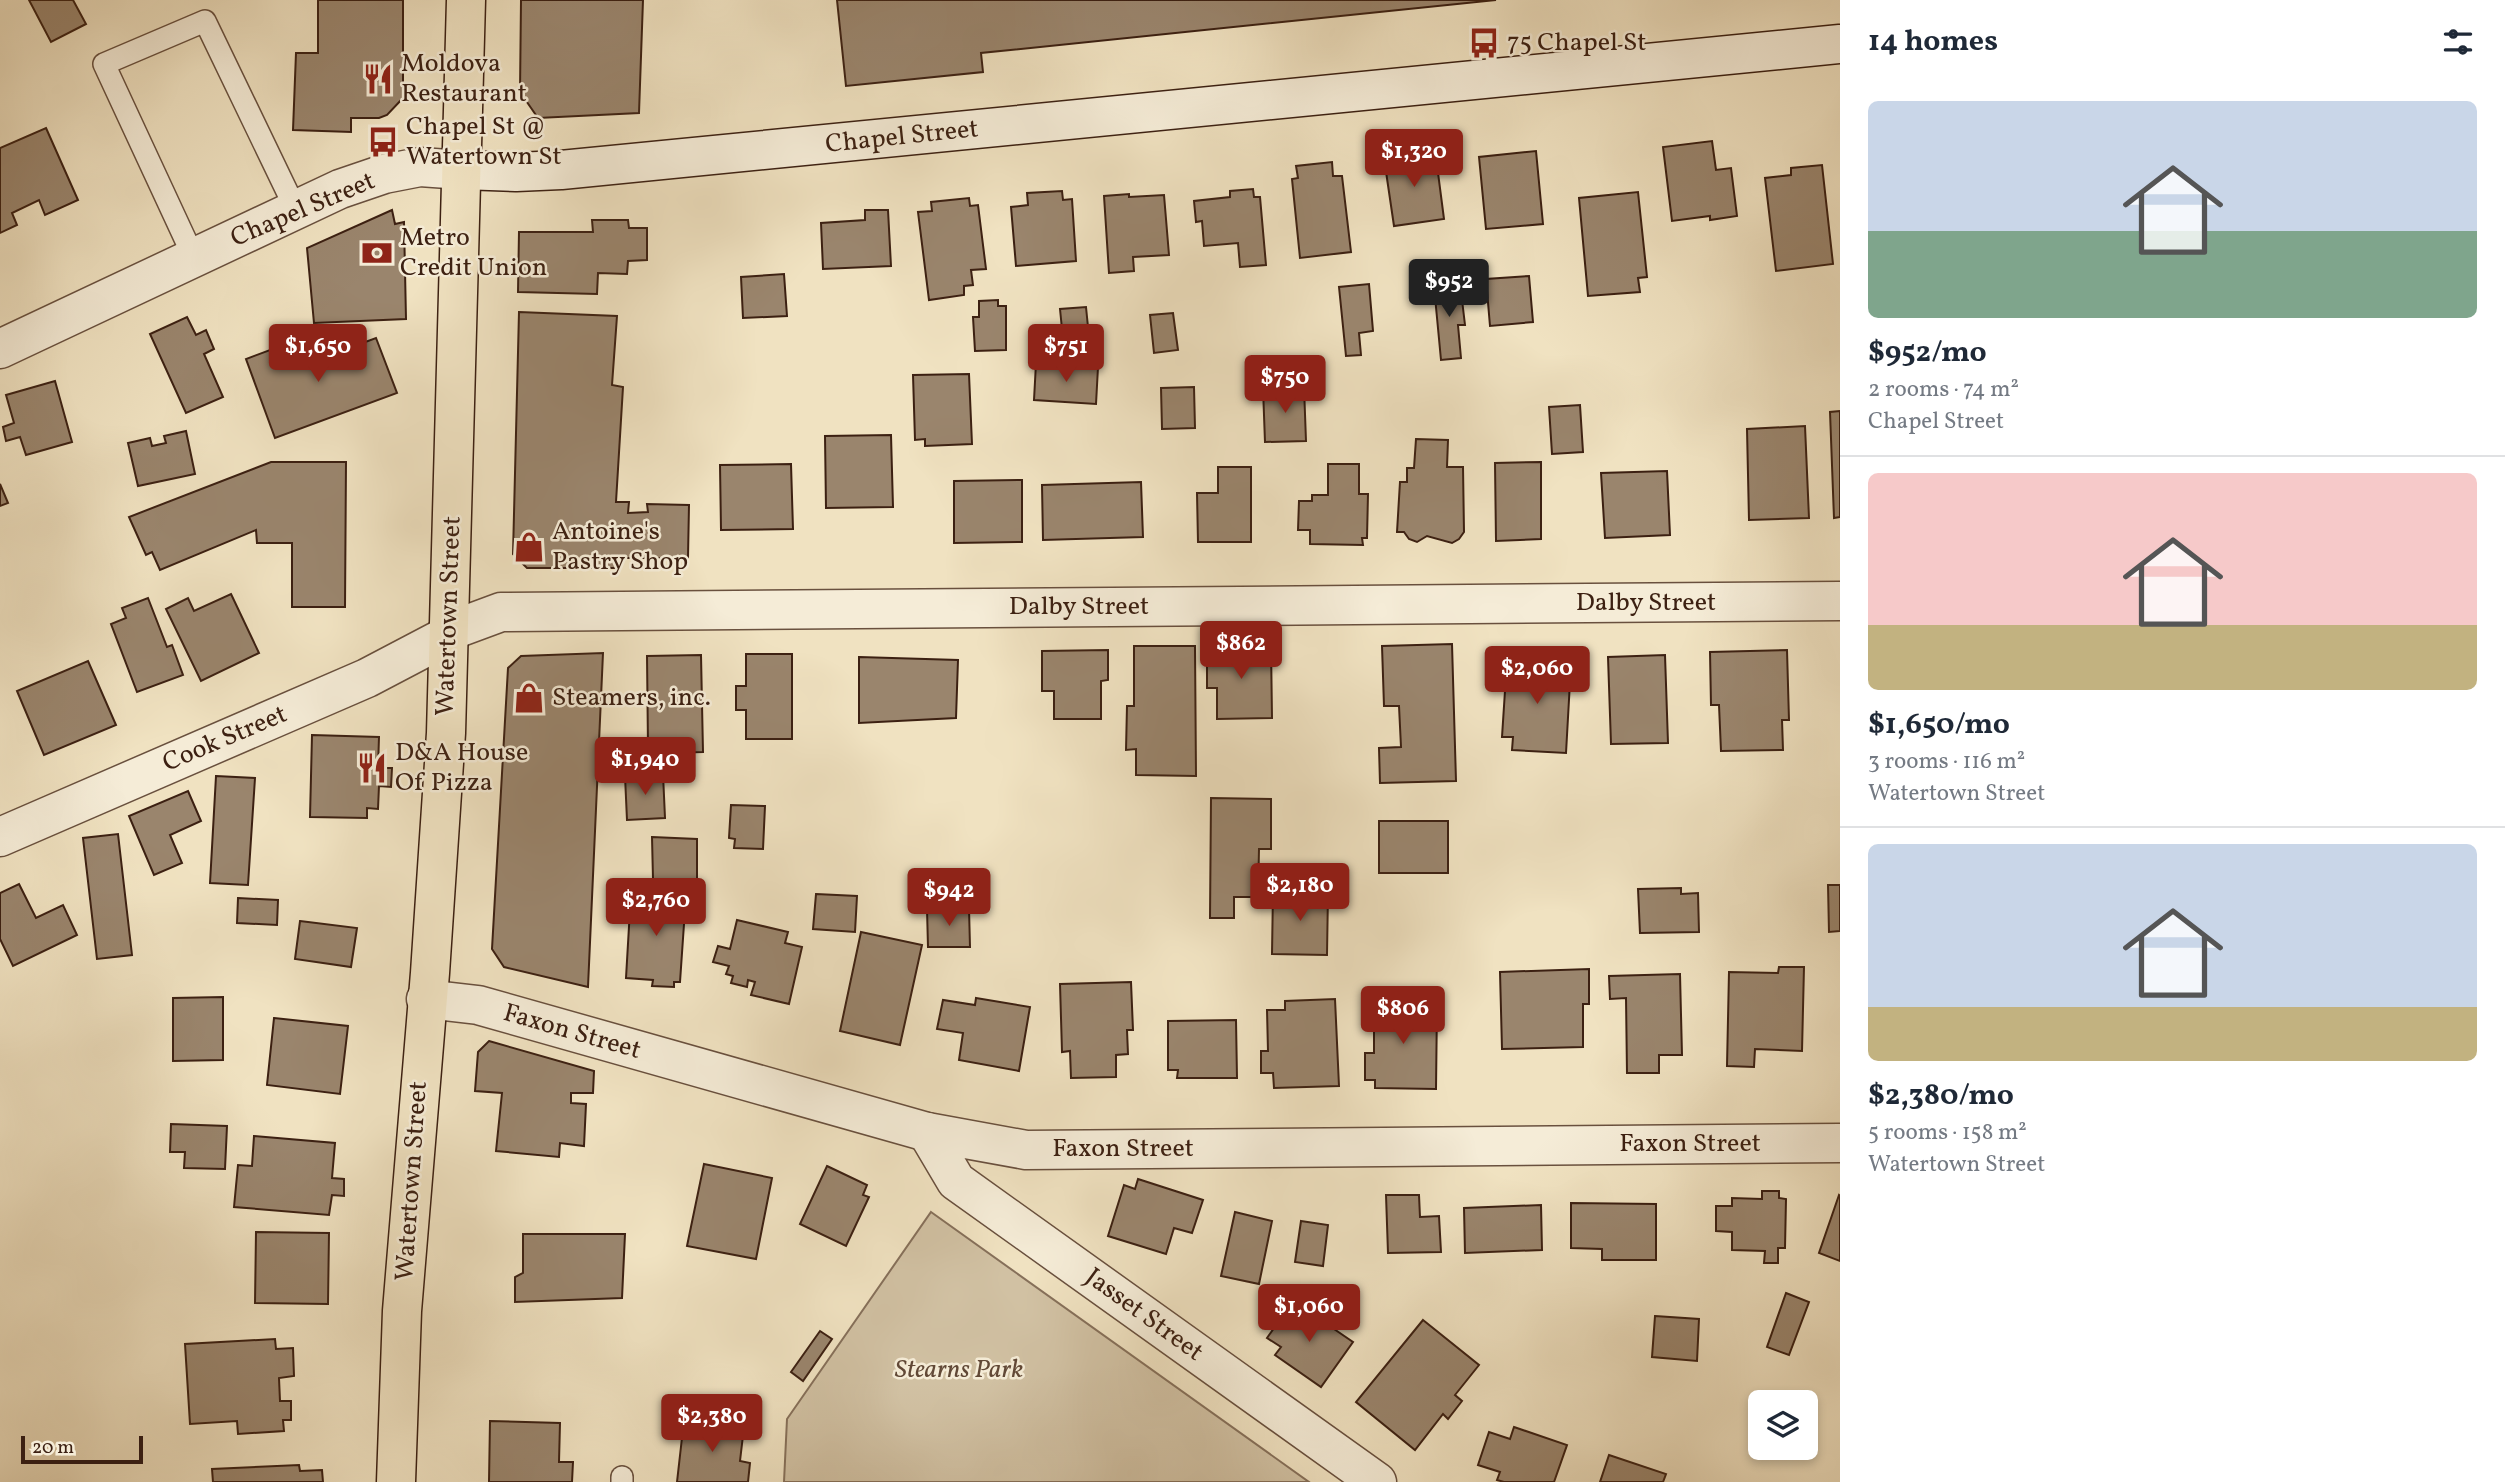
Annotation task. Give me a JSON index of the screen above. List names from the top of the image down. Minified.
{"streets":{"main road":["Watertown Street"],"street":["Chapel Street","Dalby Street","Cook Street","Faxon Street","Jasset Street"]},"crossings":[["Chapel Street","Watertown Street"],["Dalby Street","Watertown Street"],["Dalby Street","Cook Street"],["Watertown Street","Cook Street"],["Watertown Street","Faxon Street"],["Faxon Street","Jasset Street"]],"parks":["Stearns Park"],"places":{"bus stop":["75 Chapel St","Chapel St @ Watertown St"],"restaurant":["Moldova Restaurant","D&A House Of Pizza"],"bank":["Metro Credit Union"],"shop":["Antoine's Pastry Shop","Steamers, inc."]},"scale_bar":"20 m","page":{"heading":"14 homes","list":[{"name":"$952/mo","note":"2 rooms · 74 m² · Chapel Street"},{"name":"$1,650/mo","note":"3 rooms · 116 m² · Watertown Street"},{"name":"$2,380/mo","note":"5 rooms · 158 m² · Watertown Street"}],"price":["$1,320","$952","$1,650","$751","$750","$862","$2,060","$1,940","$2,180","$942","$2,760","$806","$1,060","$2,380"],"scale":"20 m"}}
